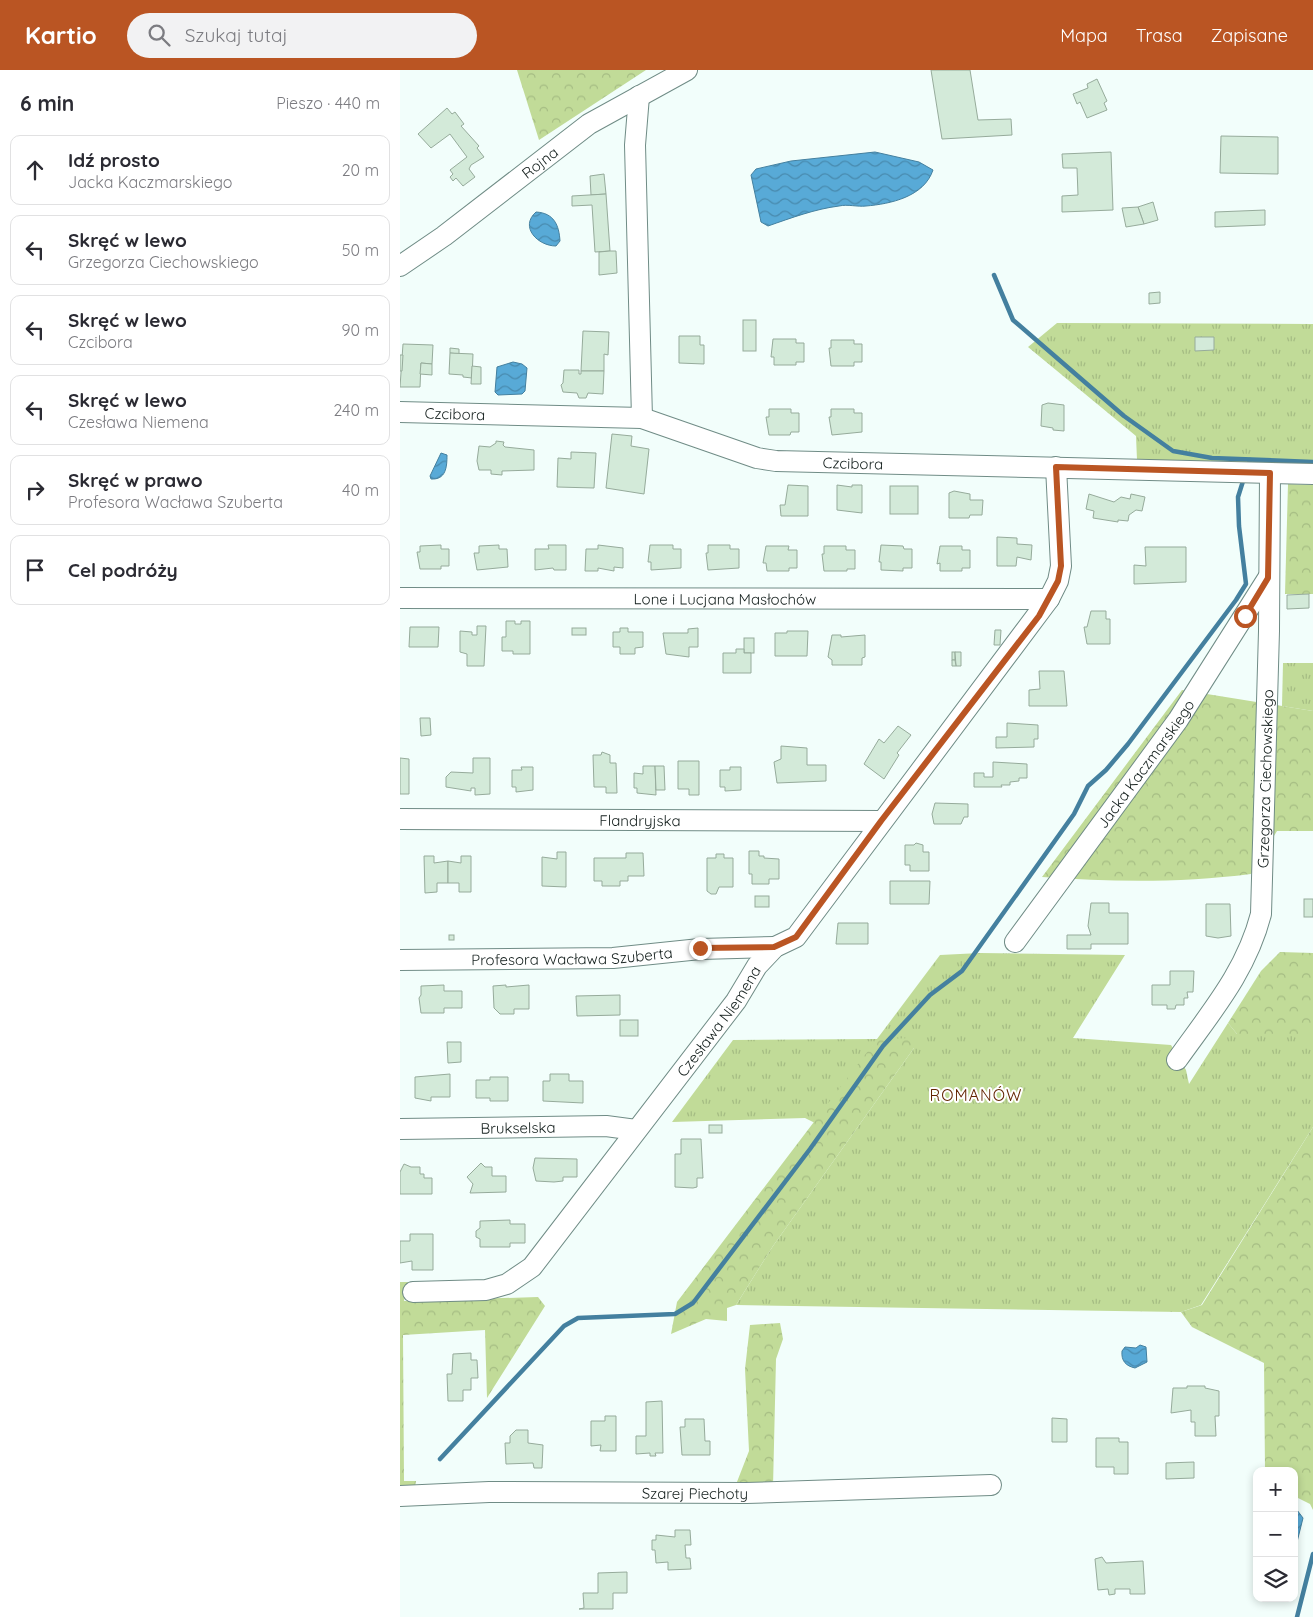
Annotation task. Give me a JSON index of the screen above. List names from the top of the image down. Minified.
{"streets":{"street":["Rojna","Czcibora","Lone i Lucjana Masłochów","Jacka Kaczmarskiego","Grzegorza Ciechowskiego","Flandryjska","Profesora Wacława Szuberta","Czesława Niemena","Brukselska","Szarej Piechoty"]},"crossings":[["Czcibora","Grzegorza Ciechowskiego"],["Czcibora","Czesława Niemena"],["Lone i Lucjana Masłochów","Czesława Niemena"],["Jacka Kaczmarskiego","Grzegorza Ciechowskiego"],["Flandryjska","Czesława Niemena"],["Profesora Wacława Szuberta","Czesława Niemena"],["Czesława Niemena","Brukselska"]],"districts":["ROMANÓW"],"page":{"header":"Kartio","search":"Szukaj tutaj","nav":["Mapa","Trasa","Zapisane"],"heading":["6 min","Pieszo · 440 m"],"list":[["Idź prosto","Jacka Kaczmarskiego","20 m"],["Skręć w lewo","Grzegorza Ciechowskiego","50 m"],["Skręć w lewo","Czcibora","90 m"],["Skręć w lewo","Czesława Niemena","240 m"],["Skręć w prawo","Profesora Wacława Szuberta","40 m"],"Cel podróży"],"map_buttons":["+","−"]}}
